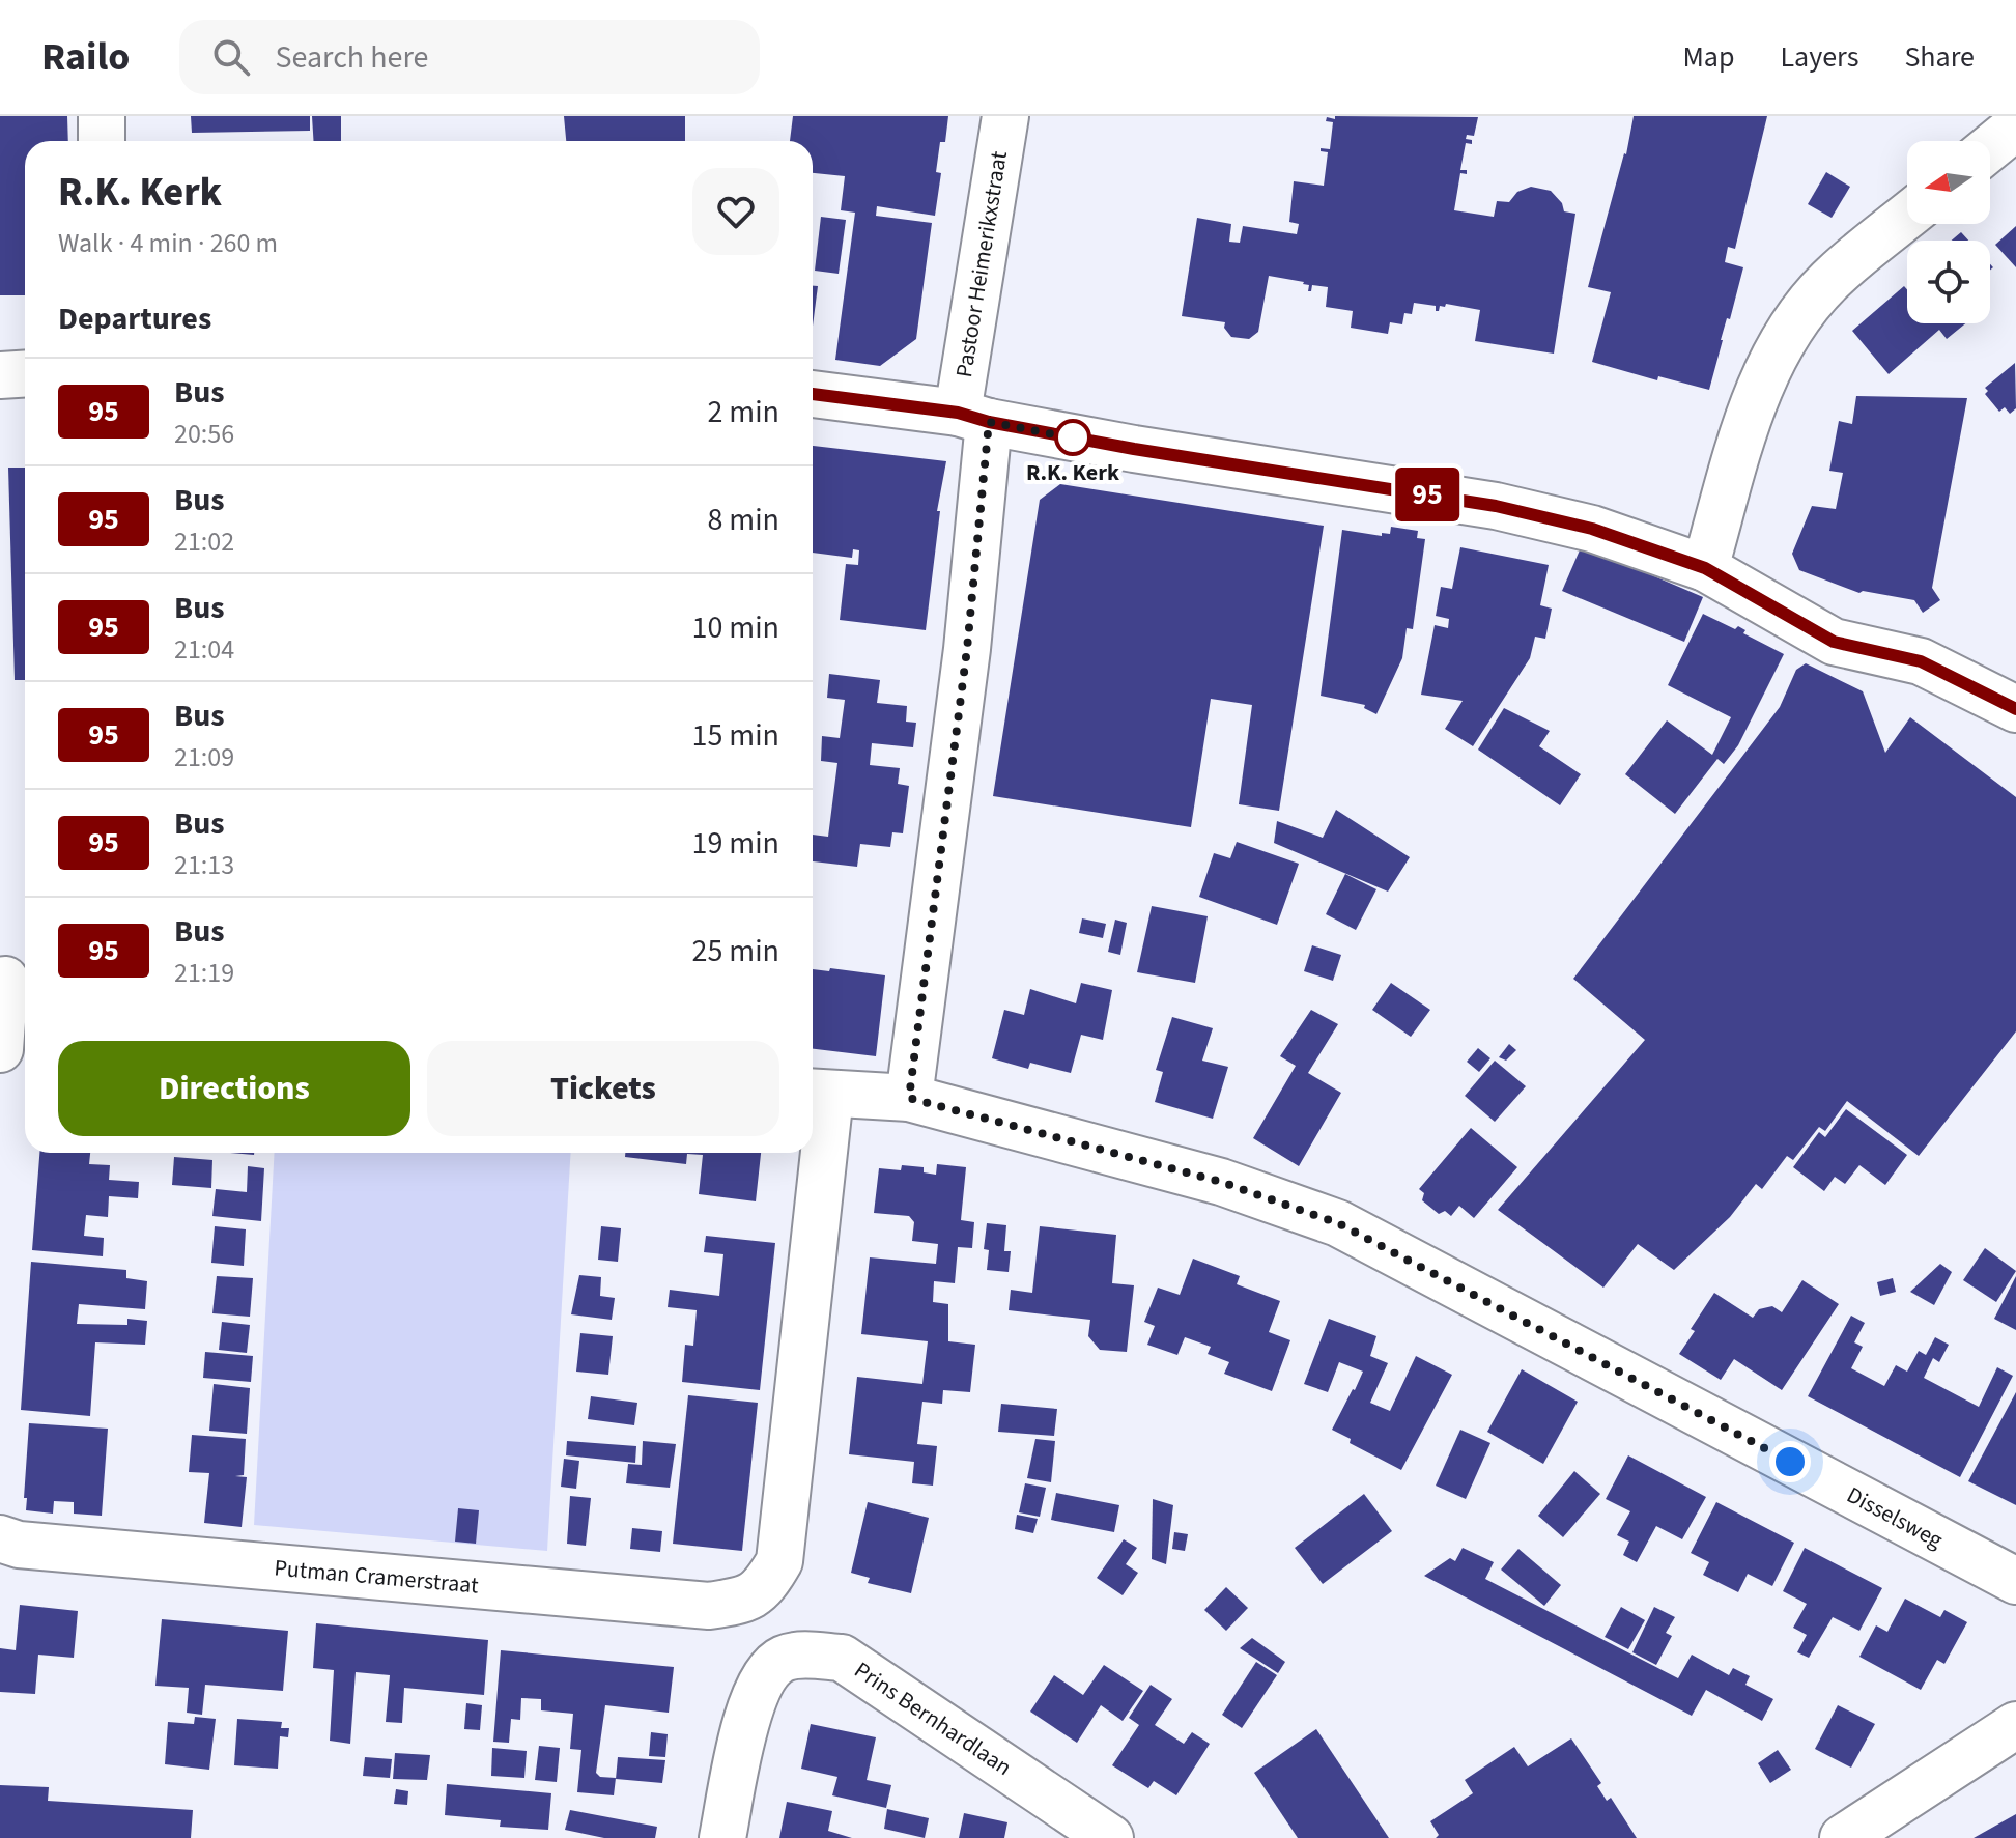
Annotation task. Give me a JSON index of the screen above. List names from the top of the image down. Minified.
{"streets":{"street":["Pastoor Heimerikxstraat","Disselsweg","Putman Cramerstraat","Prins Bernhardlaan"]},"crossings":[["Pastoor Heimerikxstraat","Disselsweg"],["Disselsweg","Putman Cramerstraat"]],"places":["R.K. Kerk"],"lines":["bus line 95"],"north":"left","page":{"header":"Railo","search":"Search here","nav":["Map","Layers","Share"],"on_map":"95","heading":[["R.K. Kerk","Walk · 4 min · 260 m"],"Departures"],"list":[{"mark":"95","name":"Bus","note":"20:56","value":"2 min"},{"mark":"95","name":"Bus","note":"21:02","value":"8 min"},{"mark":"95","name":"Bus","note":"21:04","value":"10 min"},{"mark":"95","name":"Bus","note":"21:09","value":"15 min"},{"mark":"95","name":"Bus","note":"21:13","value":"19 min"},{"mark":"95","name":"Bus","note":"21:19","value":"25 min"}],"buttons":["Directions","Tickets"]}}
